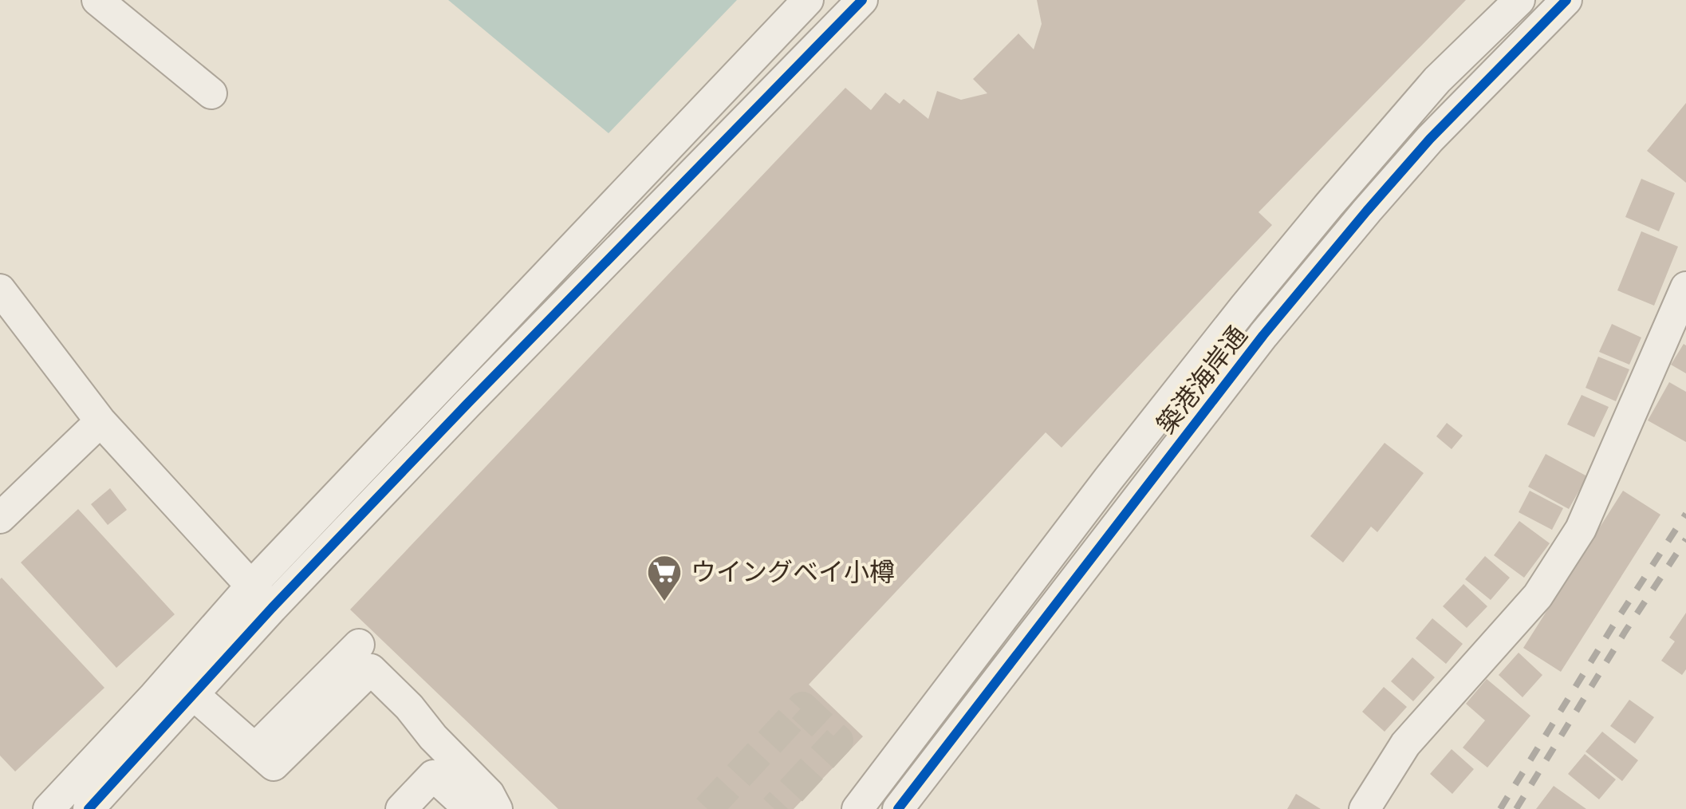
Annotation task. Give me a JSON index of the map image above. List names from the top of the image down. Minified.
{"streets":{"street":["築港海岸通"]},"places":{"supermarket":["ウイングベイ小樽"]}}
